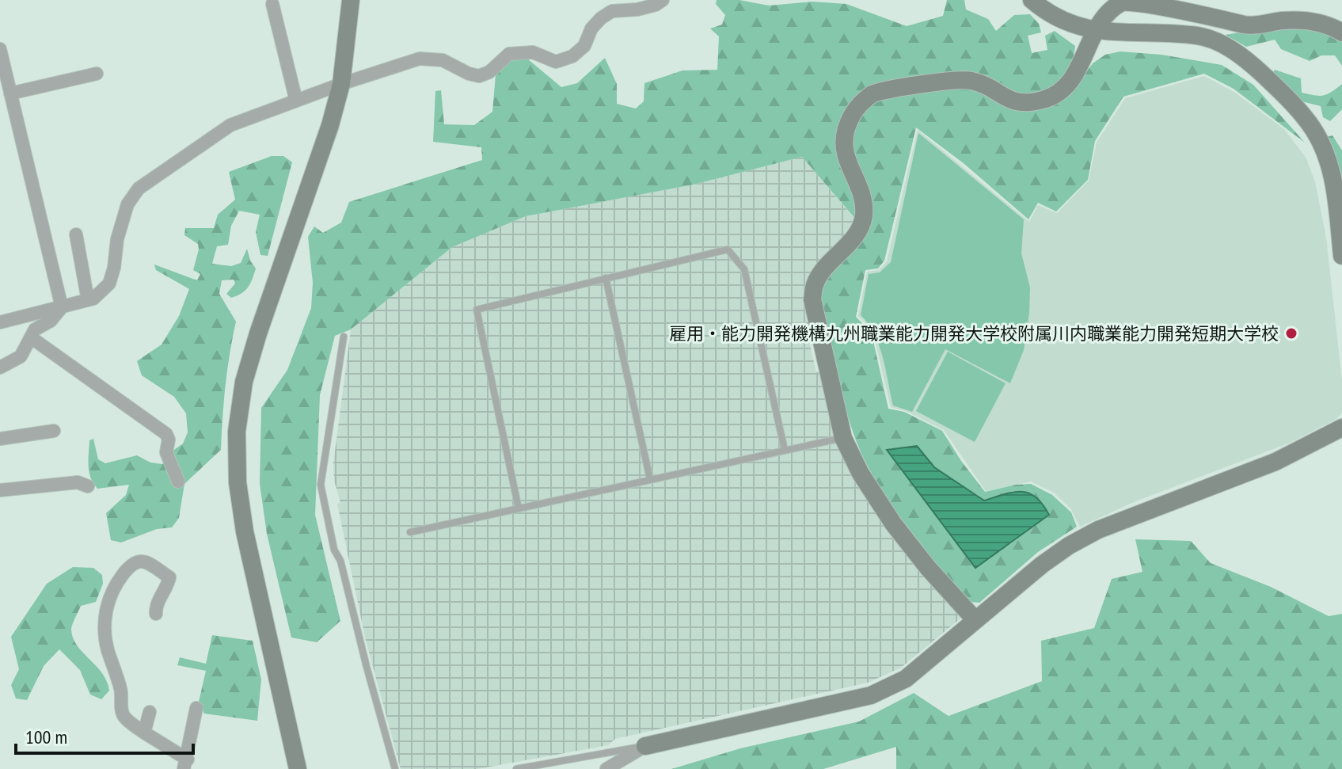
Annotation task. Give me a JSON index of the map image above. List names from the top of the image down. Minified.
{"places":["雇用・能力開発機構九州職業能力開発大学校附属川内職業能力開発短期大学校"],"scale_bar":"100 m"}
